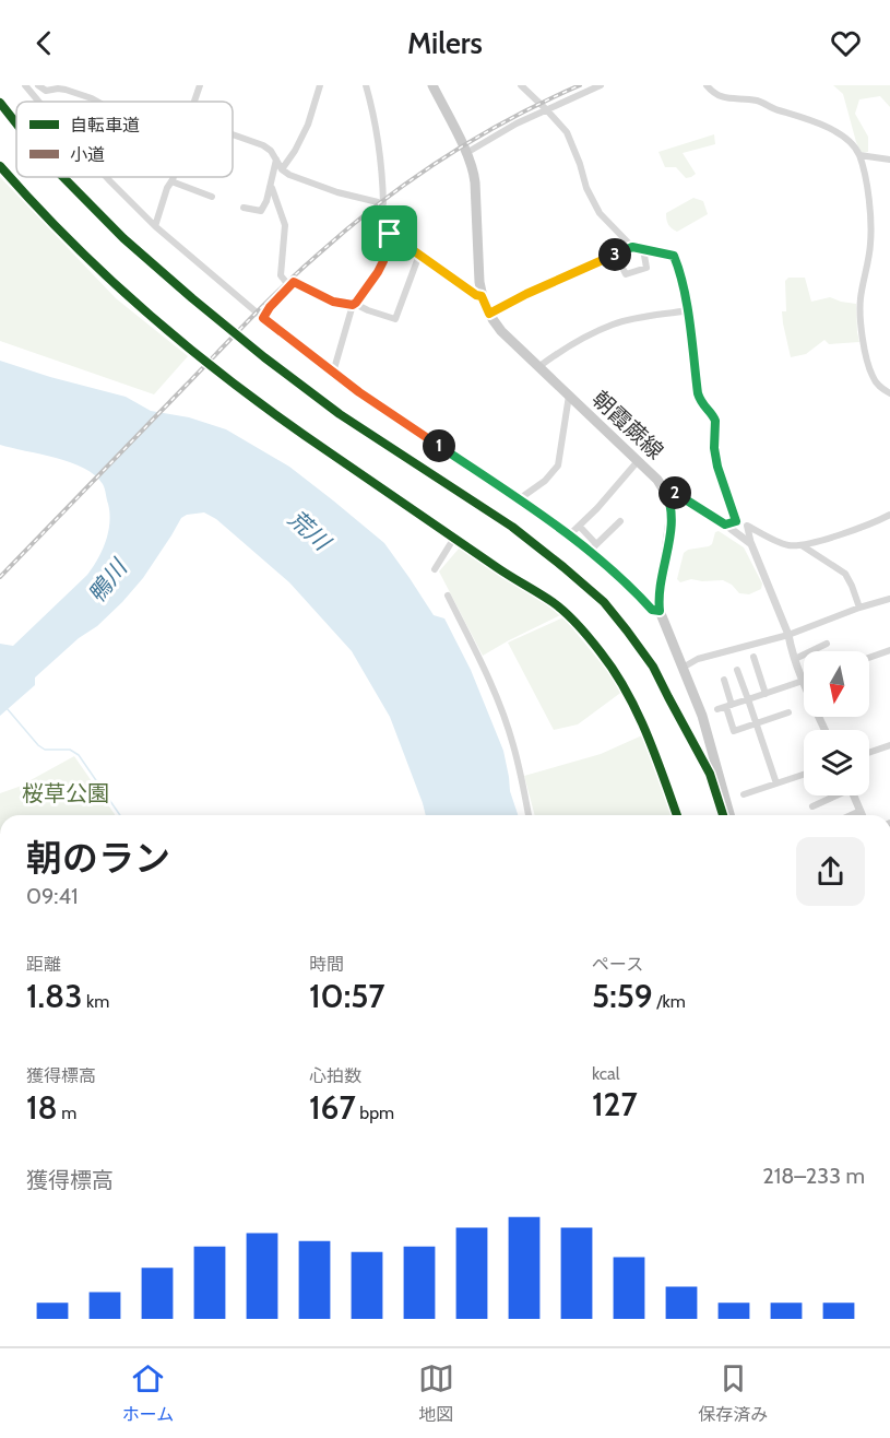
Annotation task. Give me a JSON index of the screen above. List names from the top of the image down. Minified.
{"streets":{"main road":["朝霞蕨線"]},"water":["荒川","鴨川"],"parks":["桜草公園"],"legend":["自転車道","小道"],"north":"bottom","page":{"header":"Milers","pins":["3","1","2"],"heading":["朝のラン","09:41"],"stats":[["距離","1.83 km"],["時間","10:57"],["ペース","5:59 /km"],["獲得標高","18 m"],["心拍数","167 bpm"],["kcal","127"]],"chart":["獲得標高","218–233 m"],"tabs":["ホーム","地図","保存済み"]}}
